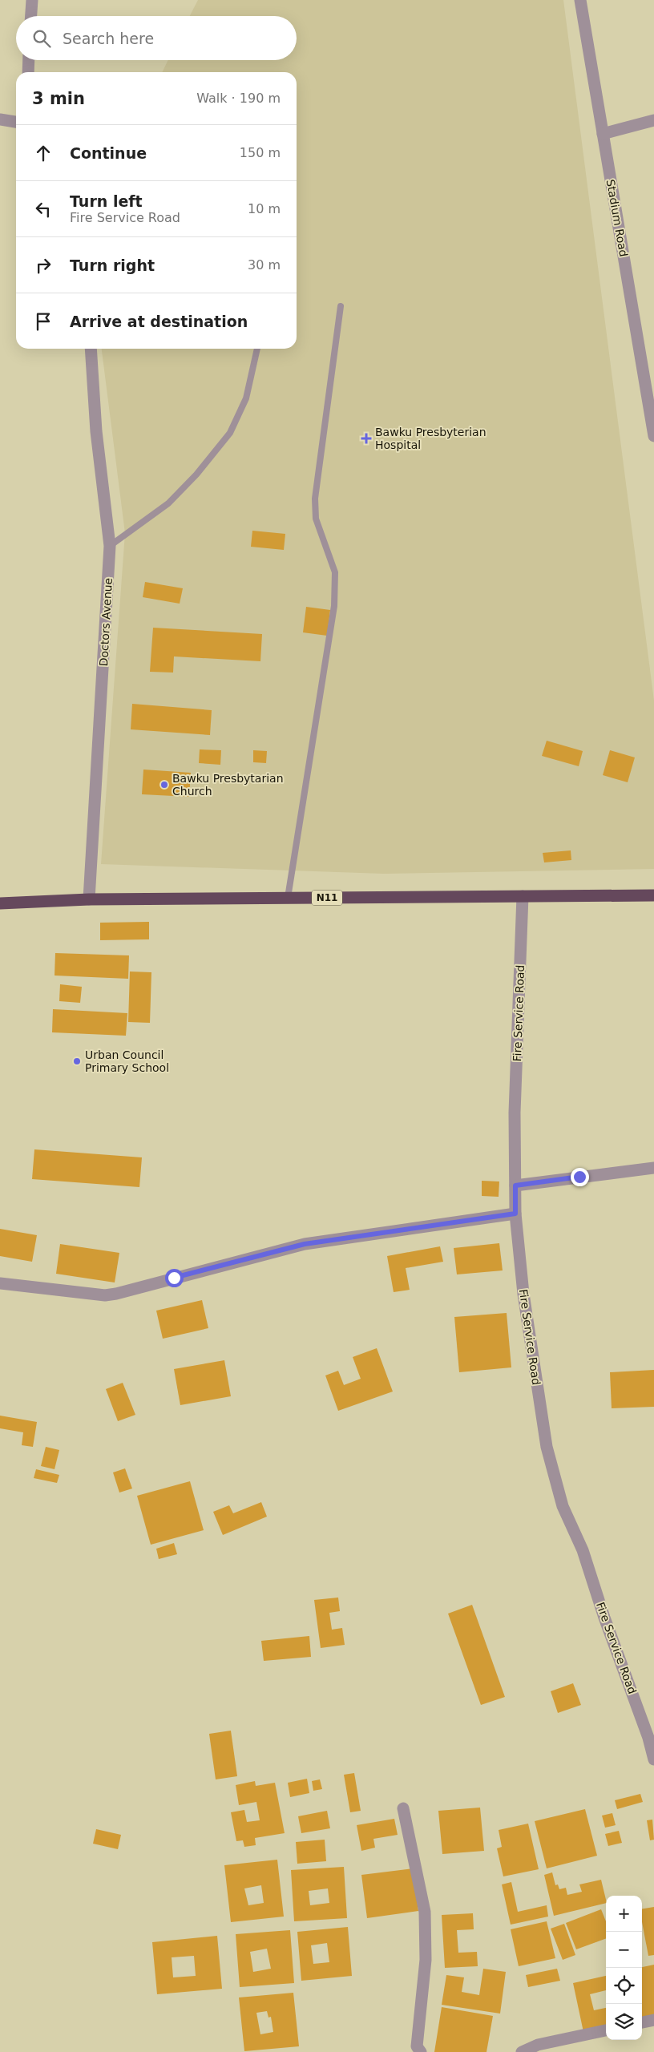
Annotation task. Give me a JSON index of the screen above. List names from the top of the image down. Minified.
{"streets":{"highway":["N11"],"street":["Stadium Road","Doctors Avenue","Fire Service Road"]},"crossings":[["Doctors Avenue","N11"],["N11","Fire Service Road"]],"places":{"health":["Bawku Presbyterian Hospital"],"other":["Bawku Presbytarian Church","Urban Council Primary School"]},"page":{"search":"Search here","heading":["3 min","Walk · 190 m"],"list":[["Continue","150 m"],["Turn left","Fire Service Road","10 m"],["Turn right","30 m"],"Arrive at destination"],"map_buttons":["+","−"]}}
